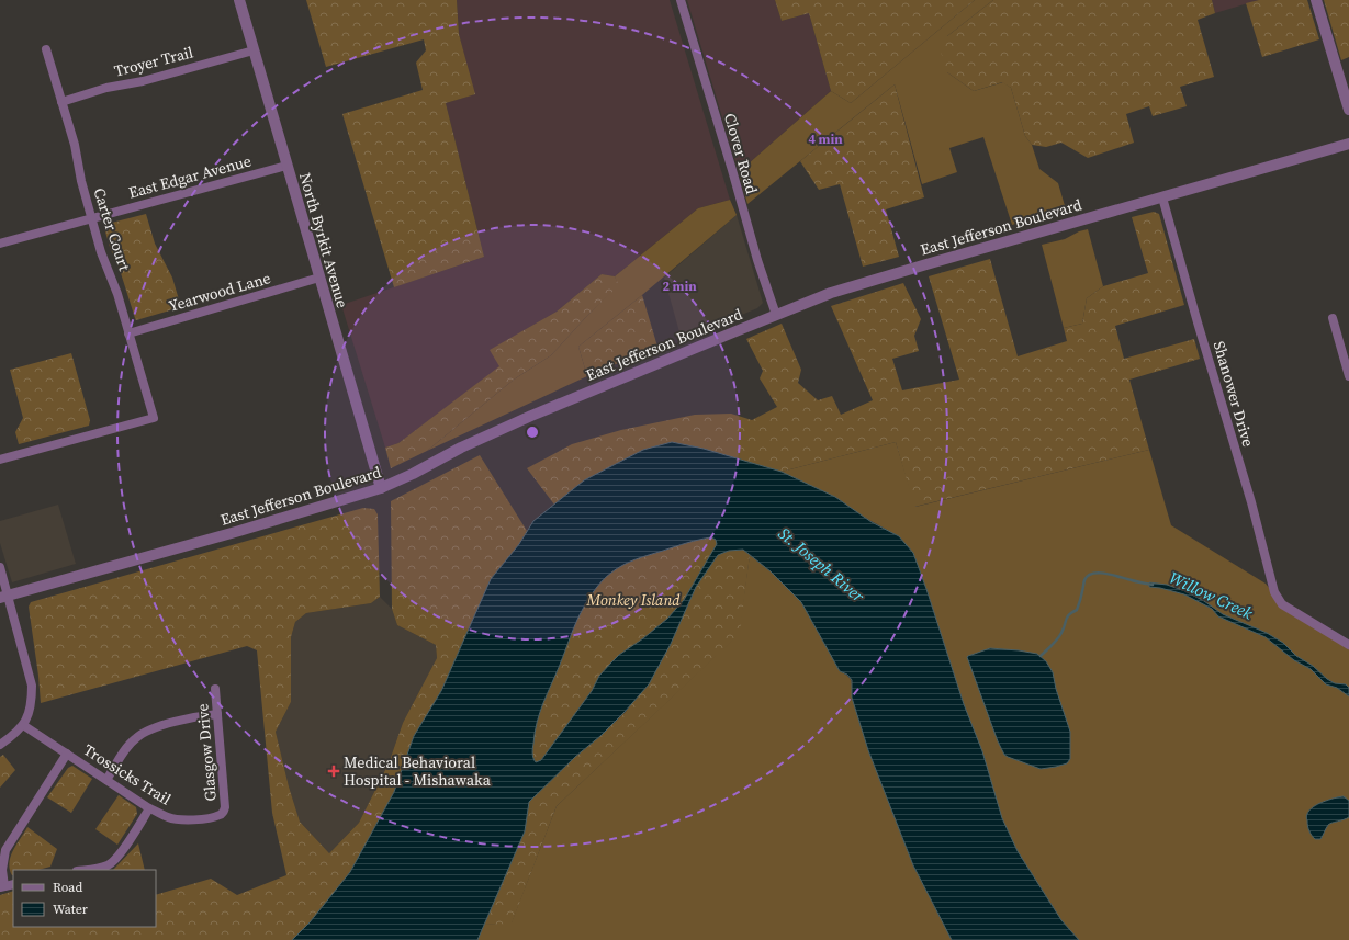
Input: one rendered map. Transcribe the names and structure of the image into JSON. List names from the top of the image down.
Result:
{
  "streets": {
    "street": [
      "Troyer Trail",
      "Clover Road",
      "East Edgar Avenue",
      "East Jefferson Boulevard",
      "Carter Court",
      "North Byrkit Avenue",
      "Yearwood Lane",
      "Shanower Drive",
      "Glasgow Drive",
      "Trossicks Trail"
    ]
  },
  "crossings": [
    ["Troyer Trail", "Carter Court"],
    ["Troyer Trail", "North Byrkit Avenue"],
    ["Clover Road", "East Jefferson Boulevard"],
    ["East Edgar Avenue", "Carter Court"],
    ["East Edgar Avenue", "North Byrkit Avenue"],
    ["East Jefferson Boulevard", "North Byrkit Avenue"],
    ["East Jefferson Boulevard", "Shanower Drive"],
    ["Carter Court", "Yearwood Lane"],
    ["North Byrkit Avenue", "Yearwood Lane"],
    ["Glasgow Drive", "Trossicks Trail"]
  ],
  "water": ["St. Joseph River", "Willow Creek"],
  "parks": ["Monkey Island"],
  "places": {
    "health": ["Medical Behavioral Hospital - Mishawaka"]
  },
  "legend": ["Road", "Water"],
  "rings": ["4 min", "2 min"]
}
